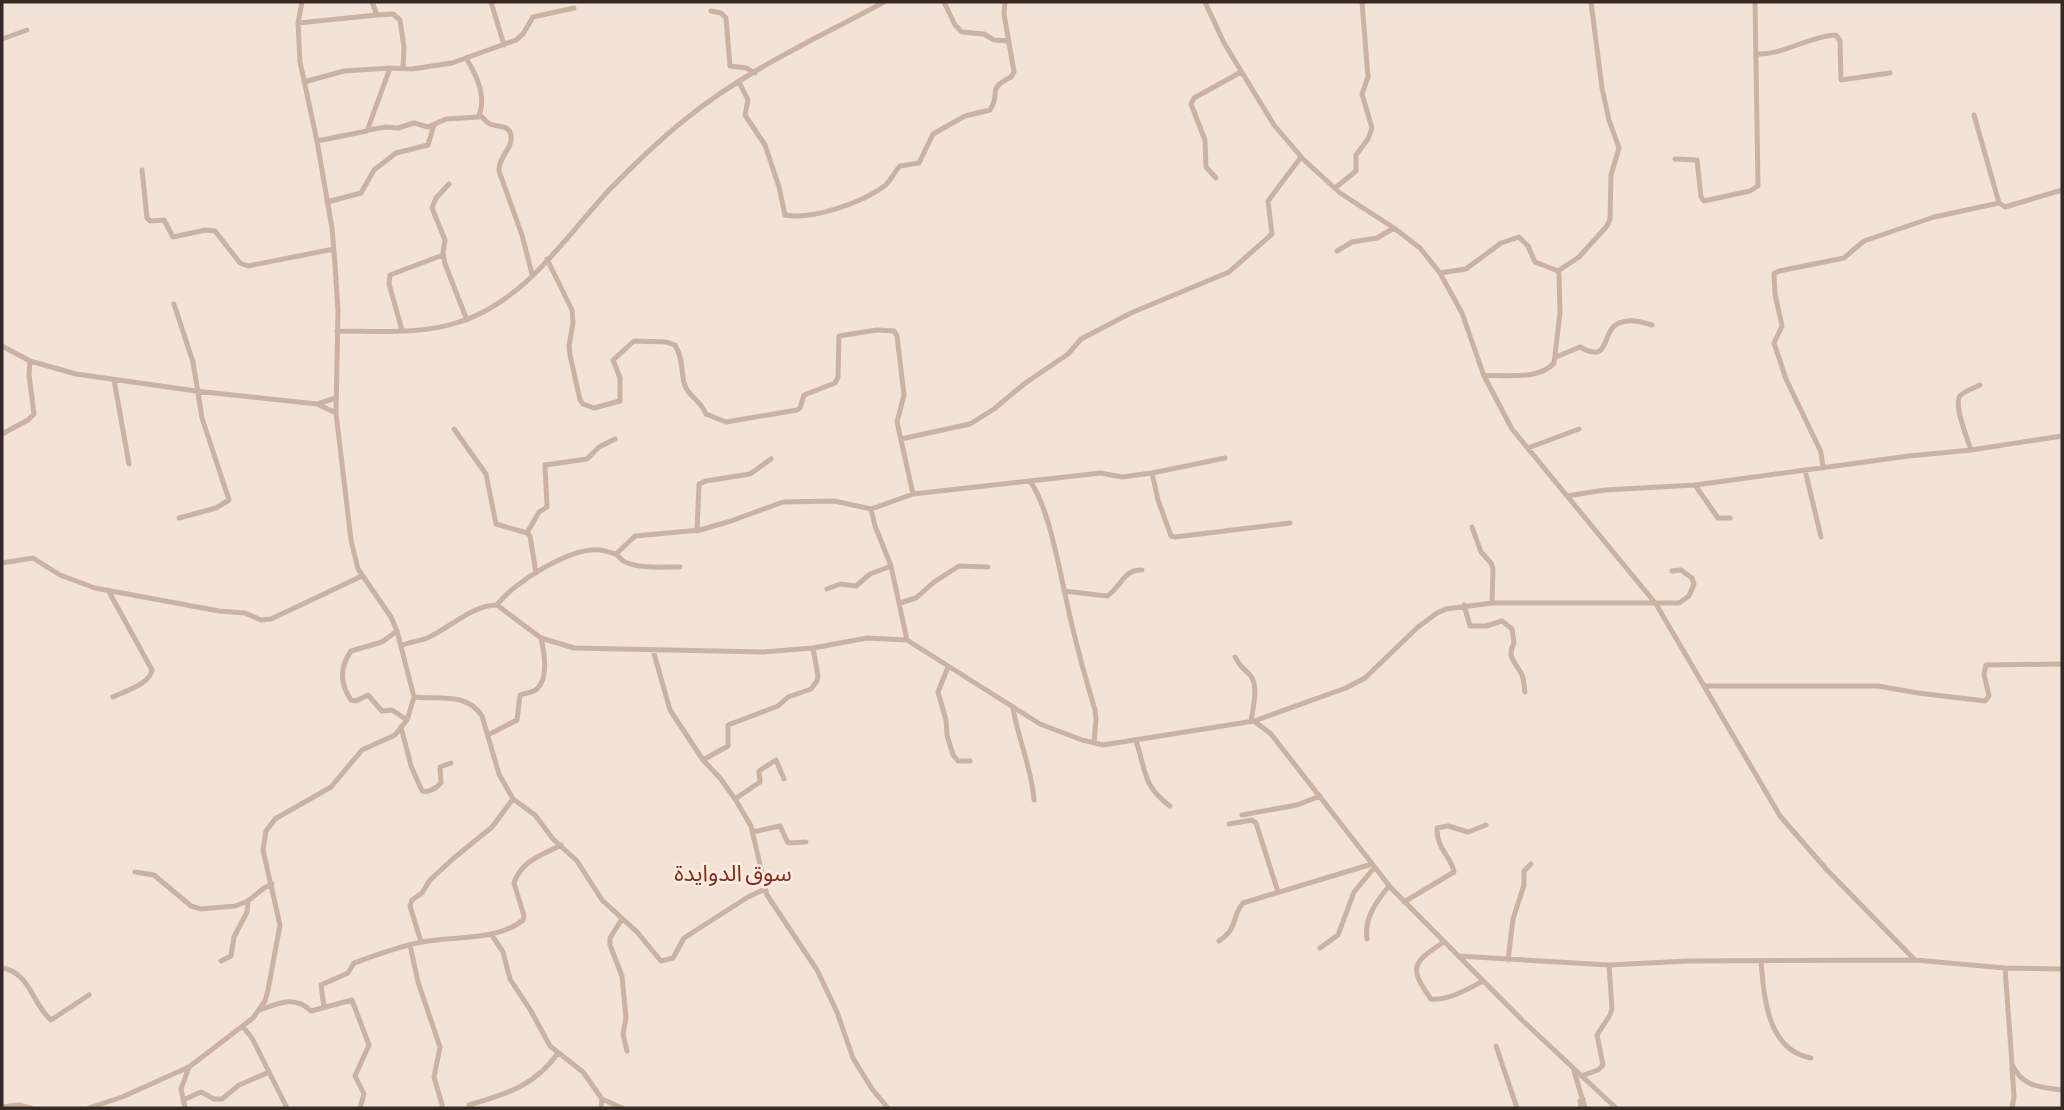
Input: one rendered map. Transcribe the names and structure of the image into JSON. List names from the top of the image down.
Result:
{
  "districts": ["سوق الدوايدة"]
}
